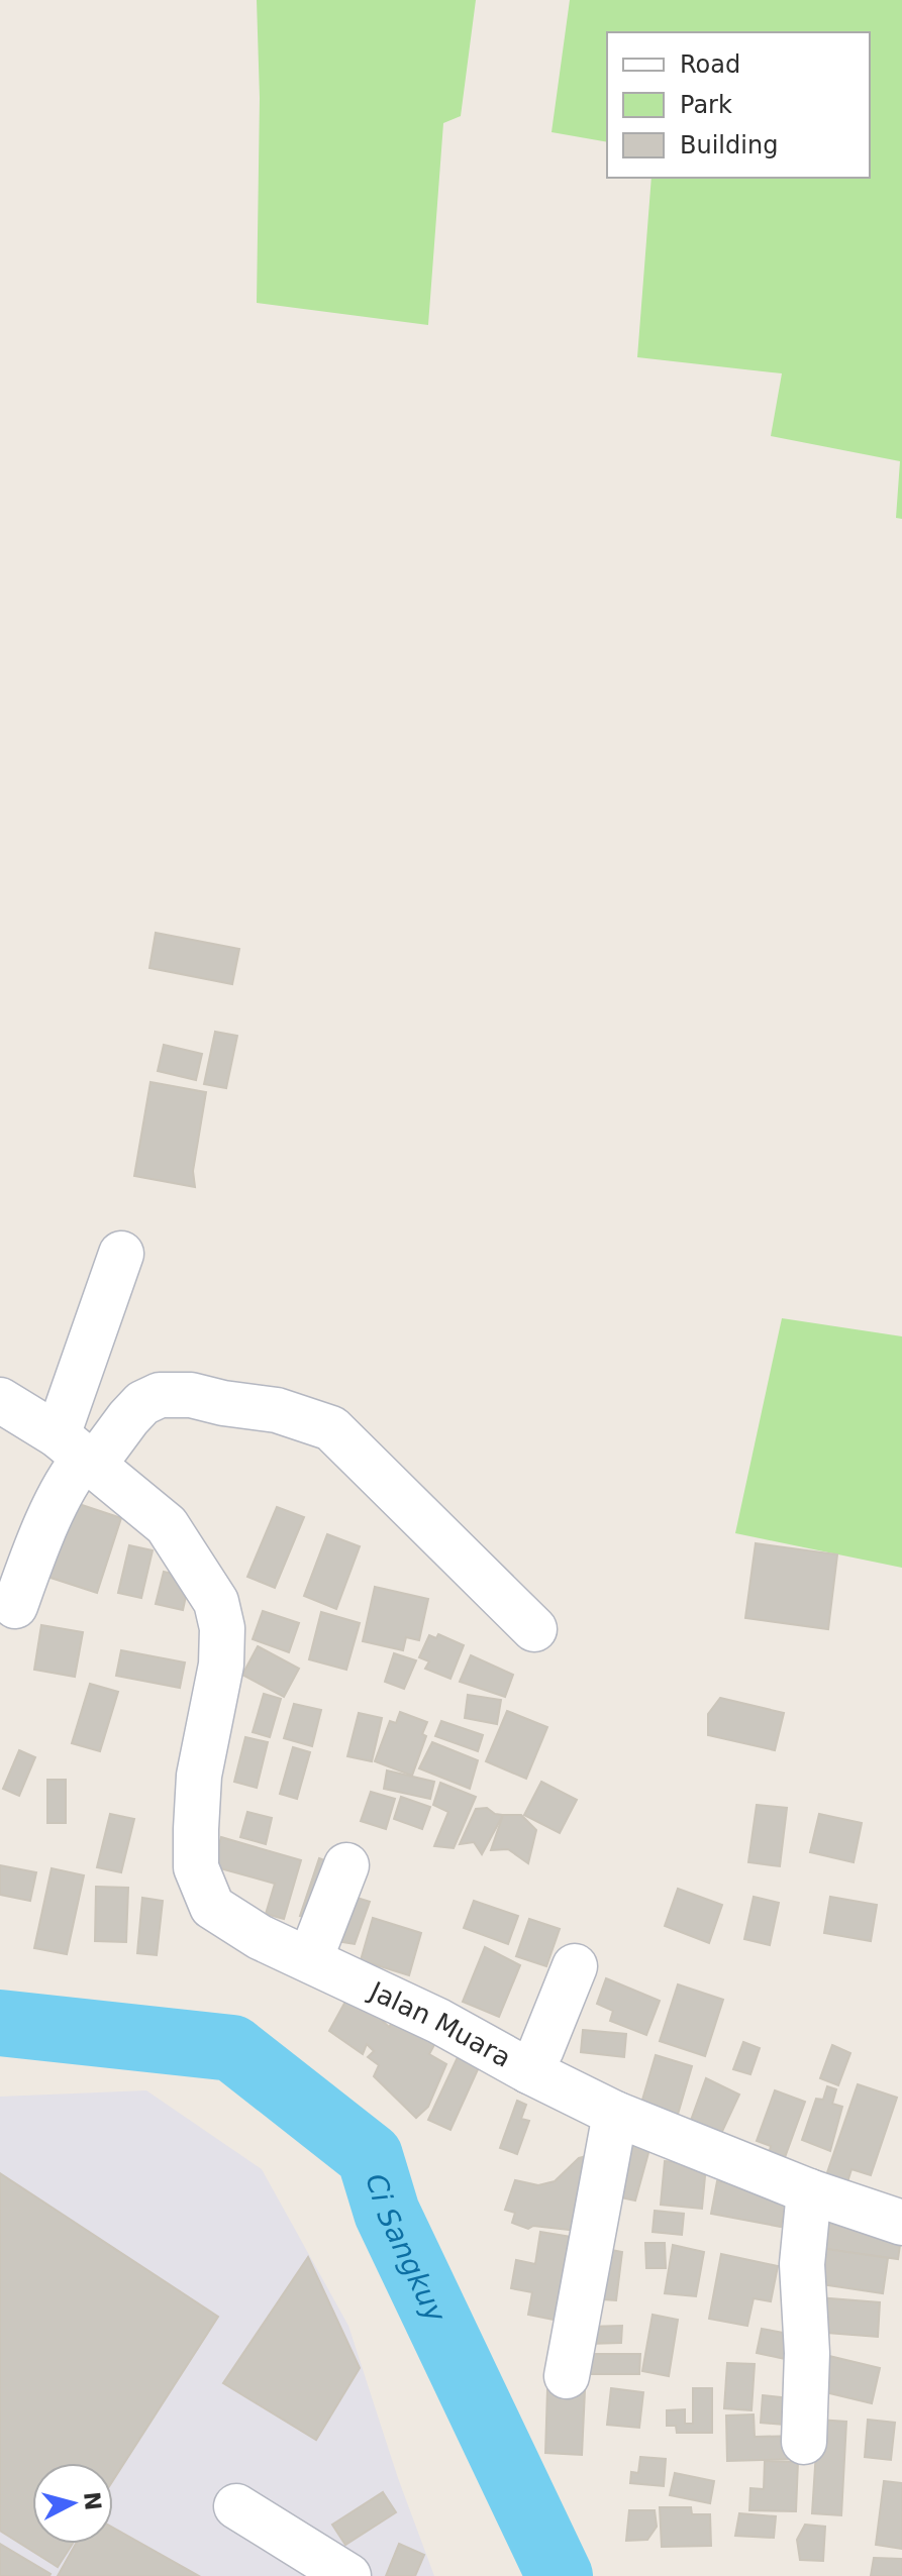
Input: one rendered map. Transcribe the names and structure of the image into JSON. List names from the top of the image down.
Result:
{
  "streets": {
    "street": ["Jalan Muara"]
  },
  "water": ["Ci Sangkuy"],
  "legend": ["Road", "Park", "Building"],
  "north": "right"
}
